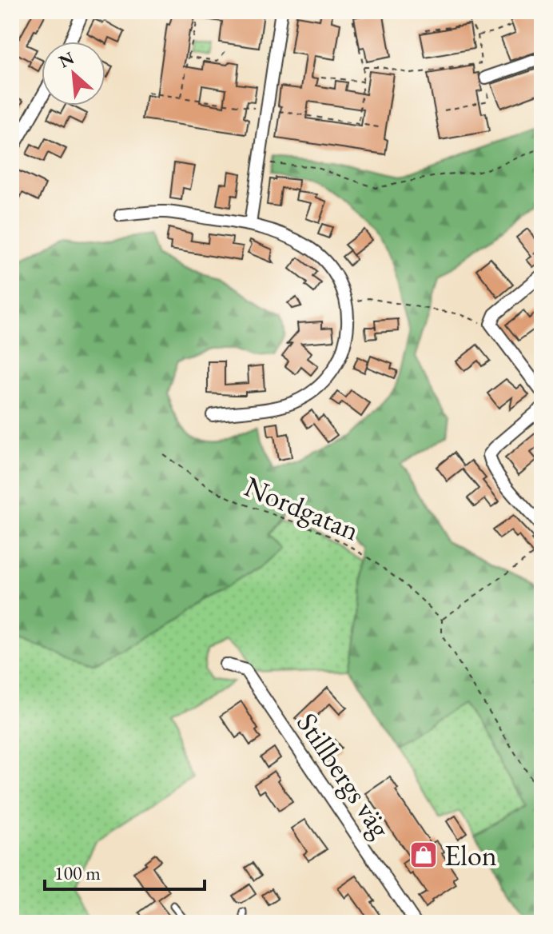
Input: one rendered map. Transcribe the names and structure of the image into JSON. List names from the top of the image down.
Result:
{
  "streets": {
    "street": ["Stillbergs väg"],
    "path": ["Nordgatan"]
  },
  "places": {
    "shop": ["Elon"]
  },
  "scale_bar": "100 m",
  "north": "top left"
}
